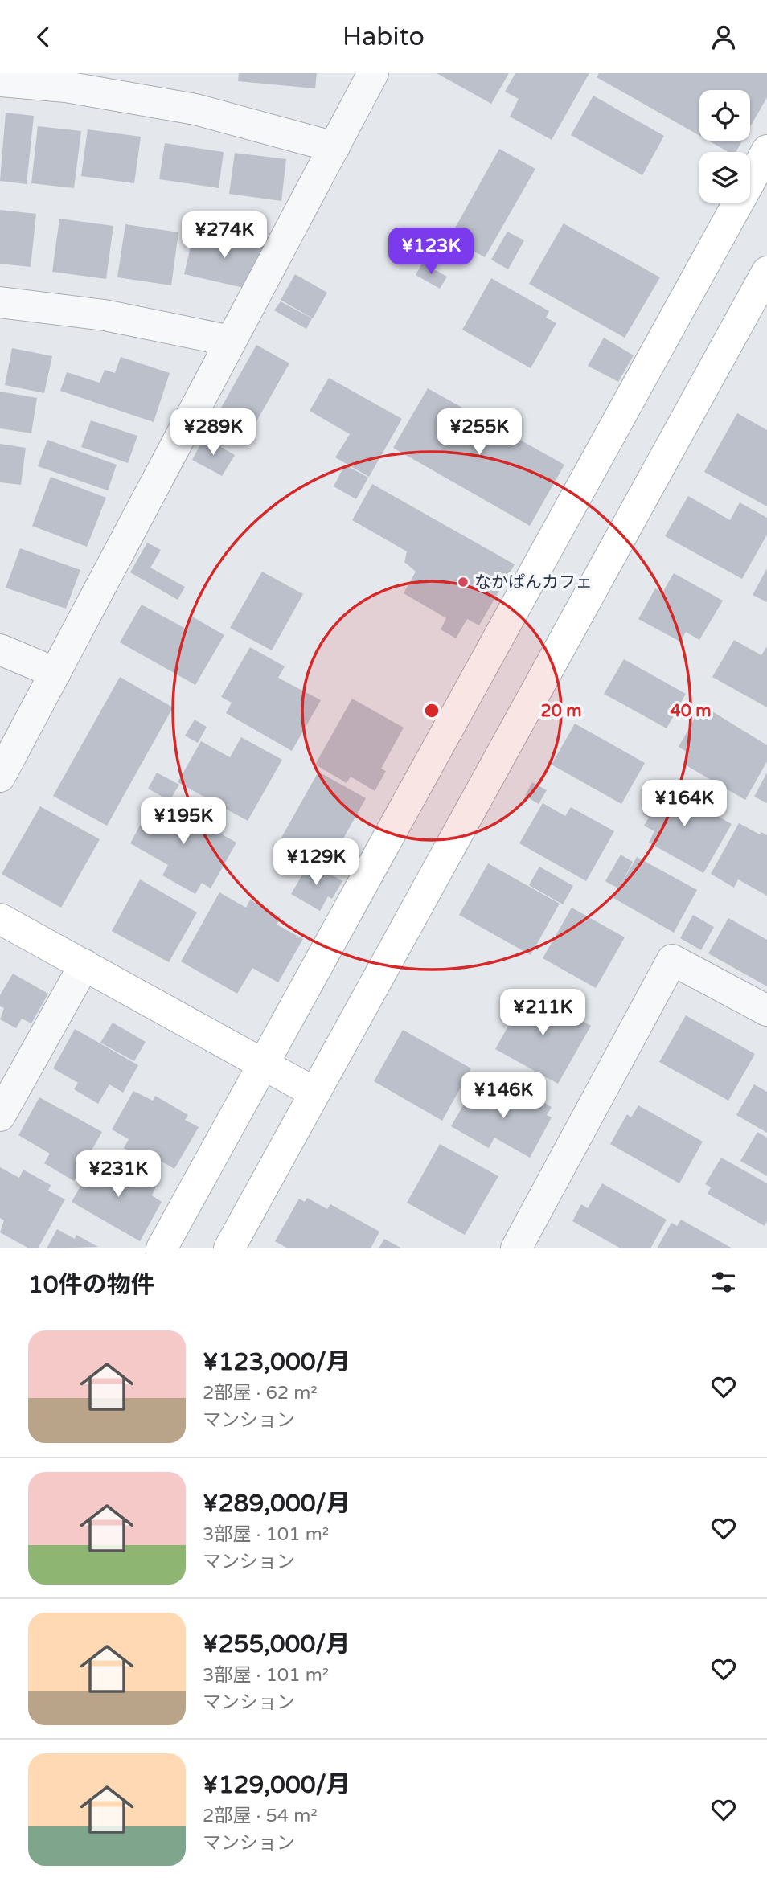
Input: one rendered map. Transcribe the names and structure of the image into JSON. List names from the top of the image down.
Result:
{
  "places": ["なかぱんカフェ"],
  "page": {
    "header": "Habito",
    "price": [
      "¥274K",
      "¥123K",
      "¥289K",
      "¥255K",
      "¥164K",
      "¥195K",
      "¥129K",
      "¥211K",
      "¥146K",
      "¥231K"
    ],
    "heading": "10件の物件",
    "list": [
      {
        "name": "¥123,000/月",
        "note": "2部屋 · 62 m² · マンション"
      },
      {
        "name": "¥289,000/月",
        "note": "3部屋 · 101 m² · マンション"
      },
      {
        "name": "¥255,000/月",
        "note": "3部屋 · 101 m² · マンション"
      },
      {
        "name": "¥129,000/月",
        "note": "2部屋 · 54 m² · マンション"
      }
    ]
  },
  "rings": ["20 m", "40 m"]
}
